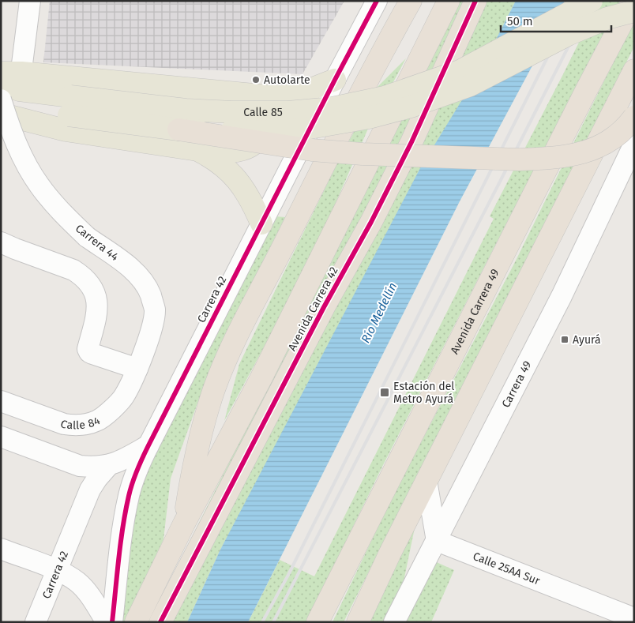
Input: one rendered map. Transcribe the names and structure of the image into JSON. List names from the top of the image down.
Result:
{
  "streets": {
    "highway": ["Avenida Carrera 42", "Avenida Carrera 49"],
    "main road": ["Calle 85"],
    "street": [
      "Carrera 44",
      "Carrera 42",
      "Carrera 49",
      "Calle 84",
      "Calle 25AA Sur"
    ]
  },
  "crossings": [
    ["Calle 85", "Carrera 44"],
    ["Carrera 44", "Calle 84"],
    ["Carrera 49", "Calle 25AA Sur"]
  ],
  "water": ["Río Medellín"],
  "places": {
    "other": ["Autolarte"],
    "transit": ["Ayurá", "Estación del Metro Ayurá"]
  },
  "scale_bar": "50 m"
}
